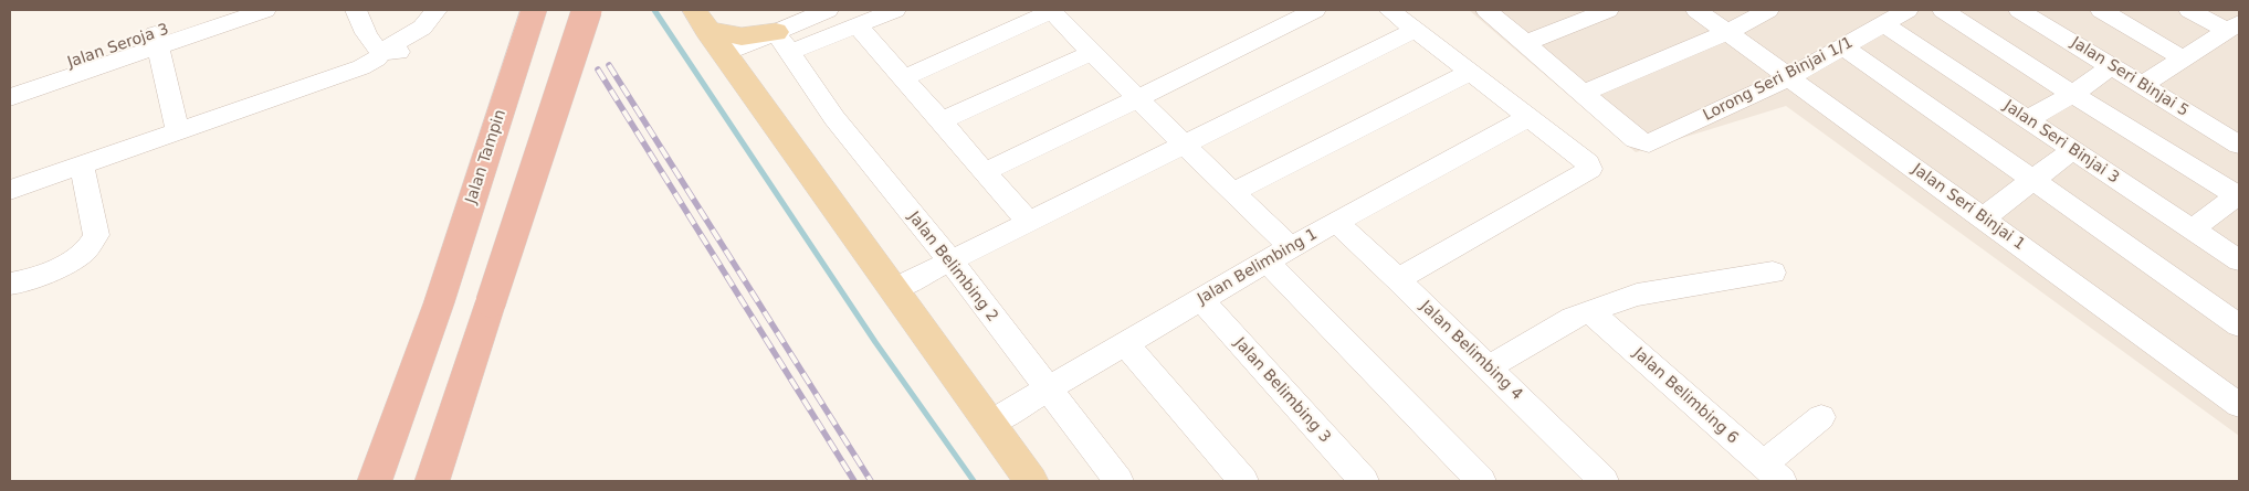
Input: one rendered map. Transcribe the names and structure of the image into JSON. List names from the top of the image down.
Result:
{
  "streets": {
    "highway": ["Jalan Tampin"],
    "street": [
      "Jalan Seroja 3",
      "Jalan Seri Binjai 5",
      "Lorong Seri Binjai 1/1",
      "Jalan Seri Binjai 3",
      "Jalan Seri Binjai 1",
      "Jalan Belimbing 2",
      "Jalan Belimbing 1",
      "Jalan Belimbing 4",
      "Jalan Belimbing 3",
      "Jalan Belimbing 6"
    ]
  },
  "crossings": [
    ["Lorong Seri Binjai 1/1", "Jalan Seri Binjai 3"],
    ["Lorong Seri Binjai 1/1", "Jalan Seri Binjai 1"],
    ["Jalan Belimbing 2", "Jalan Belimbing 1"],
    ["Jalan Belimbing 1", "Jalan Belimbing 4"],
    ["Jalan Belimbing 1", "Jalan Belimbing 3"]
  ]
}
